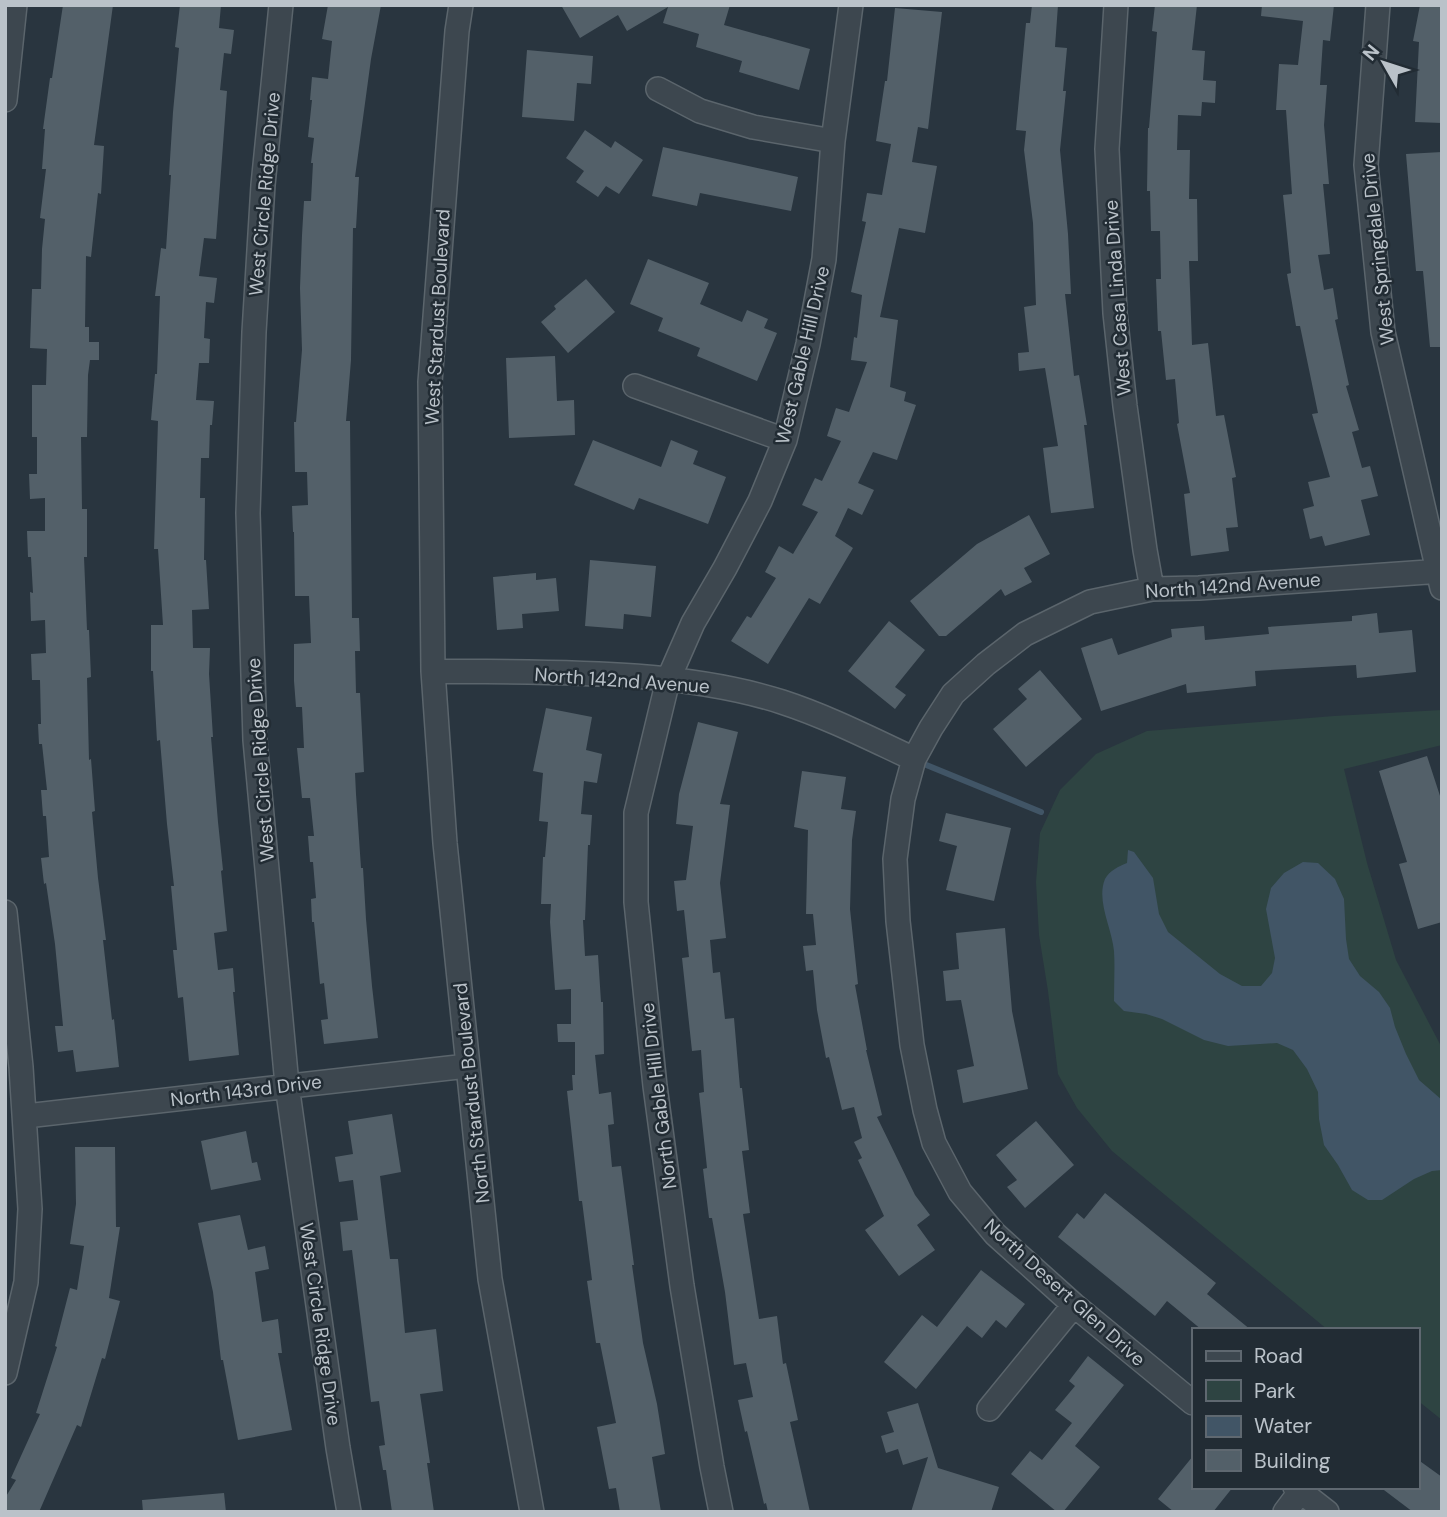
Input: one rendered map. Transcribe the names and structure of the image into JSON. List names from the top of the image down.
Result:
{
  "streets": {
    "street": [
      "West Circle Ridge Drive",
      "West Springdale Drive",
      "West Casa Linda Drive",
      "West Stardust Boulevard",
      "West Gable Hill Drive",
      "North 142nd Avenue",
      "North 143rd Drive",
      "North Stardust Boulevard",
      "North Gable Hill Drive",
      "North Desert Glen Drive"
    ]
  },
  "crossings": [
    ["West Circle Ridge Drive", "North 143rd Drive"],
    ["West Springdale Drive", "North 142nd Avenue"],
    ["West Casa Linda Drive", "North 142nd Avenue"],
    ["West Stardust Boulevard", "North 142nd Avenue"],
    ["West Stardust Boulevard", "North Stardust Boulevard"],
    ["West Gable Hill Drive", "North 142nd Avenue"],
    ["West Gable Hill Drive", "North Gable Hill Drive"],
    ["North 142nd Avenue", "North Stardust Boulevard"],
    ["North 142nd Avenue", "North Gable Hill Drive"],
    ["North 142nd Avenue", "North Desert Glen Drive"],
    ["North 143rd Drive", "North Stardust Boulevard"]
  ],
  "legend": [
    "Road",
    "Park",
    "Water",
    "Building"
  ],
  "north": "top left"
}
